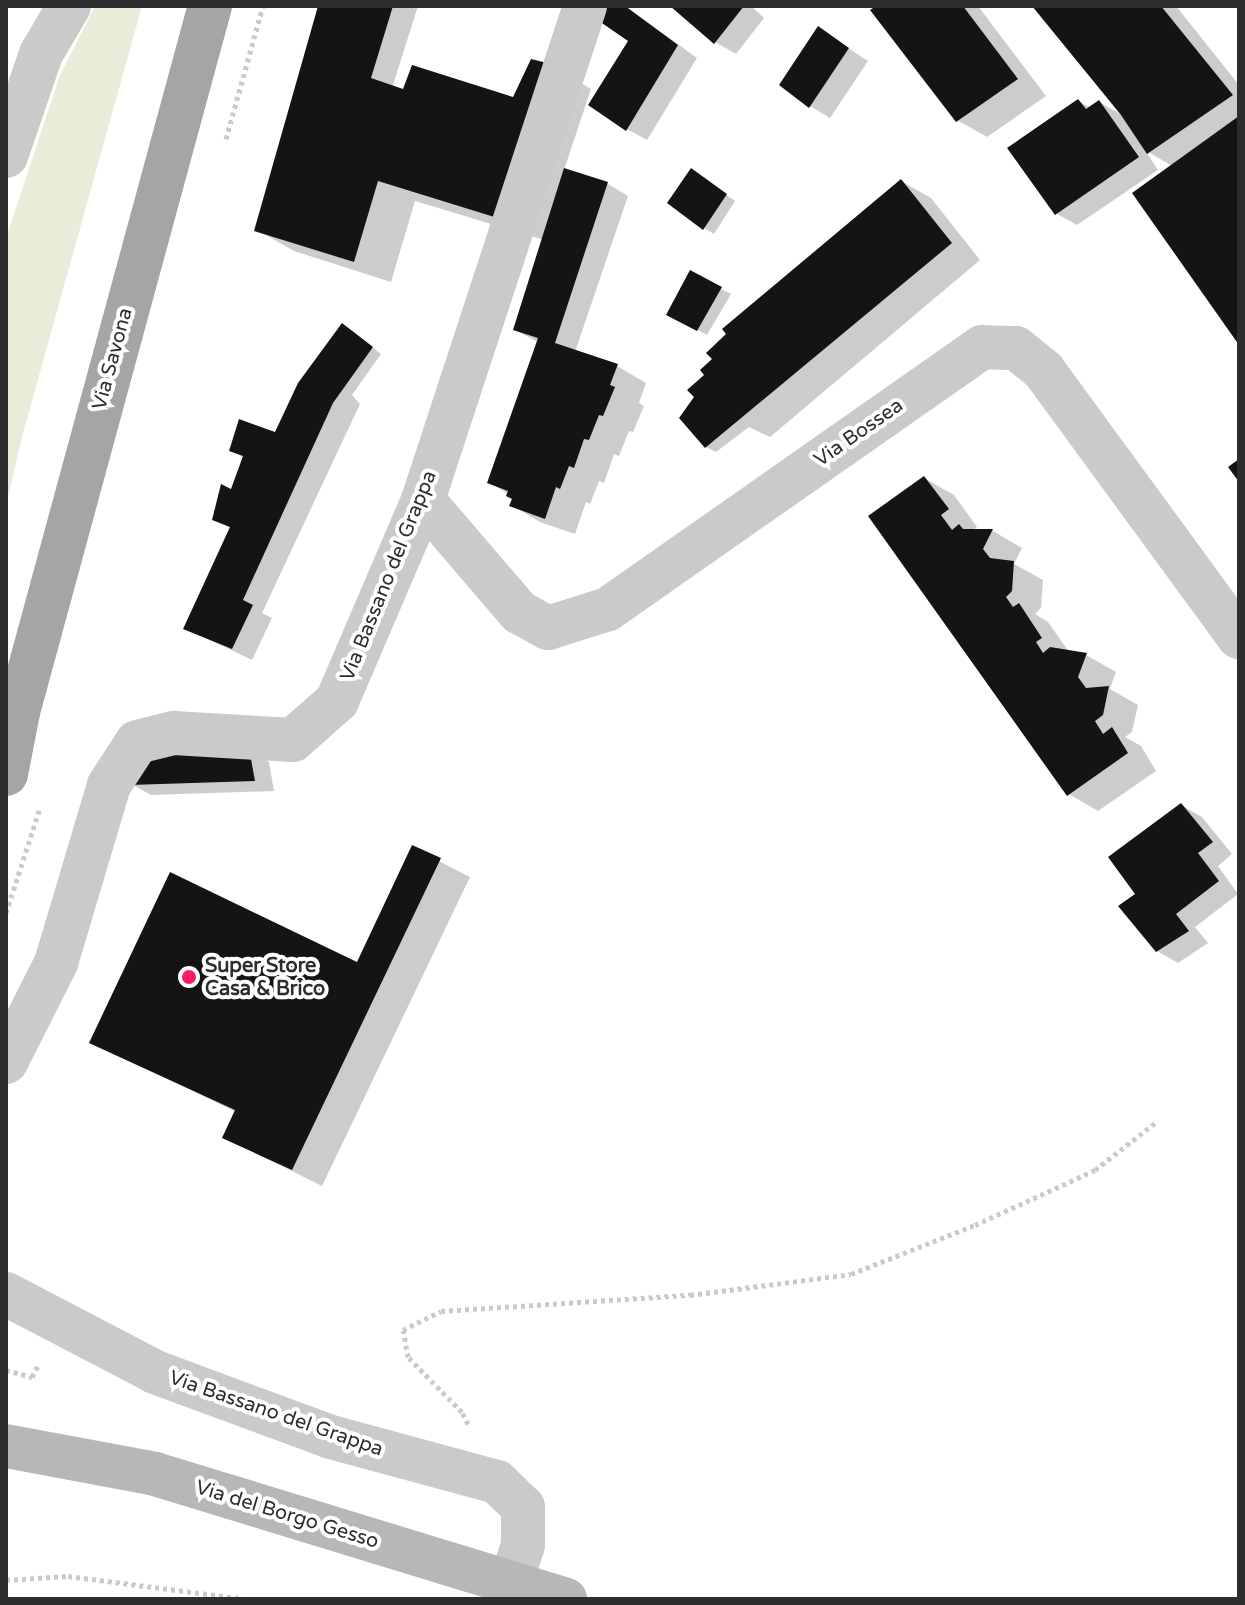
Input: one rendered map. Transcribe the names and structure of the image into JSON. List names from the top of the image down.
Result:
{
  "streets": {
    "main road": ["Via Savona", "Via del Borgo Gesso"],
    "street": ["Via Bossea", "Via Bassano del Grappa"]
  },
  "crossings": [
    ["Via Bossea", "Via Bassano del Grappa"]
  ],
  "places": ["Super Store Casa & Brico"]
}
